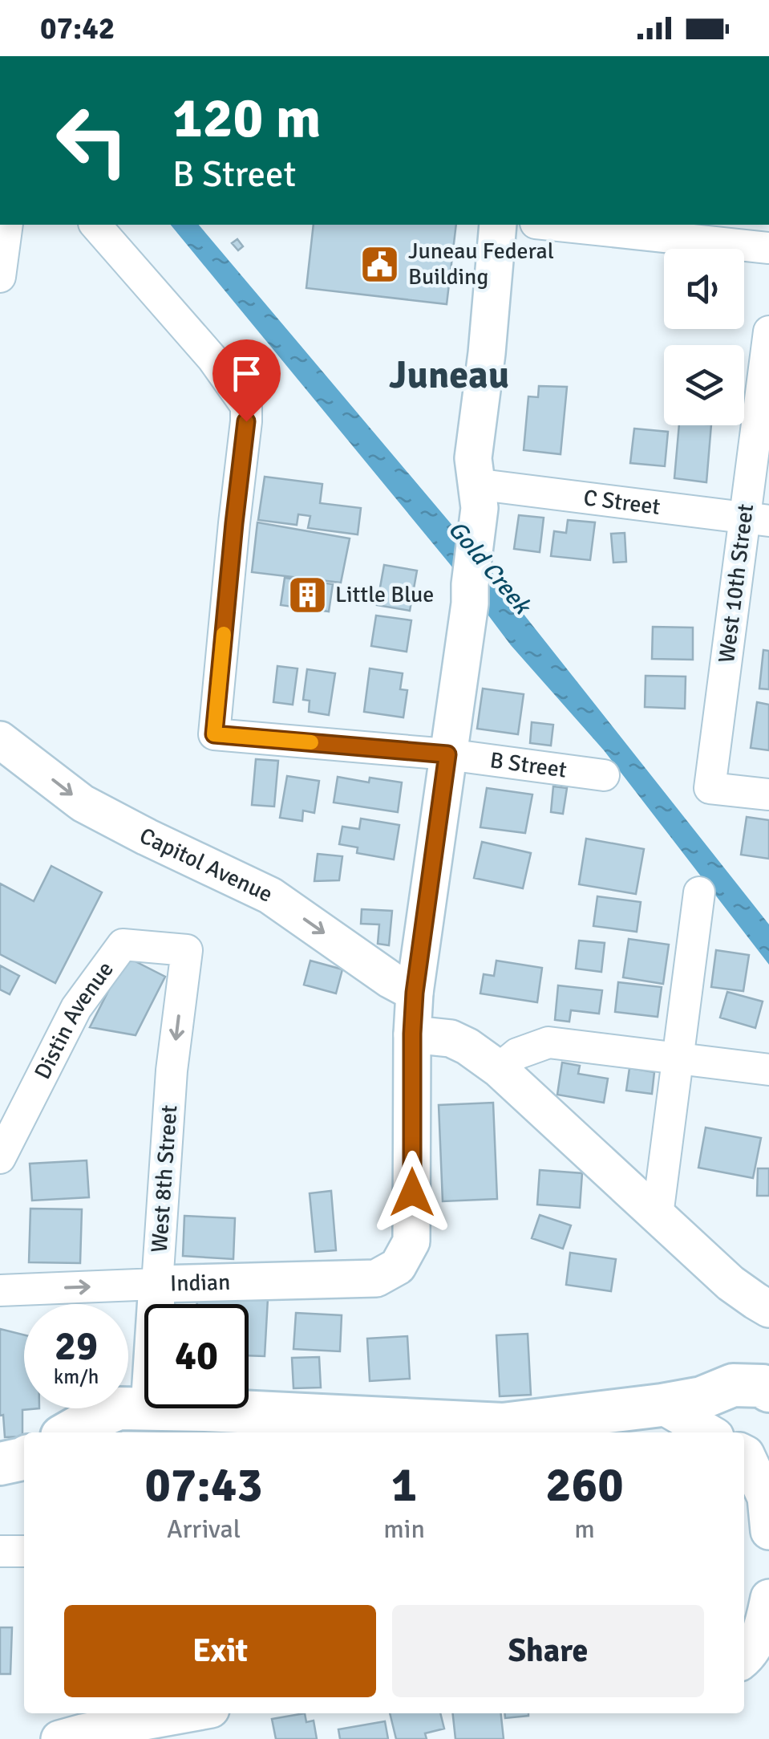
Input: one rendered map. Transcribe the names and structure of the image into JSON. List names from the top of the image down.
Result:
{
  "streets": {
    "street": [
      "C Street",
      "West 10th Street",
      "B Street",
      "Capitol Avenue",
      "Distin Avenue",
      "West 8th Street",
      "Indian"
    ]
  },
  "crossings": [
    ["C Street", "West 10th Street"],
    ["Distin Avenue", "West 8th Street"],
    ["West 8th Street", "Indian"]
  ],
  "one_way": ["Capitol Avenue", "West 8th Street"],
  "districts": ["Juneau"],
  "water": ["Gold Creek"],
  "places": {
    "public building": ["Juneau Federal Building"],
    "building": ["Little Blue"]
  },
  "page": {
    "status": "07:42",
    "turn": ["120 m", "B Street"],
    "speed": "29 km/h",
    "limit": "40",
    "eta": [
      "07:43",
      "Arrival",
      "1",
      "min",
      "260",
      "m"
    ],
    "buttons": ["Exit", "Share"]
  }
}
